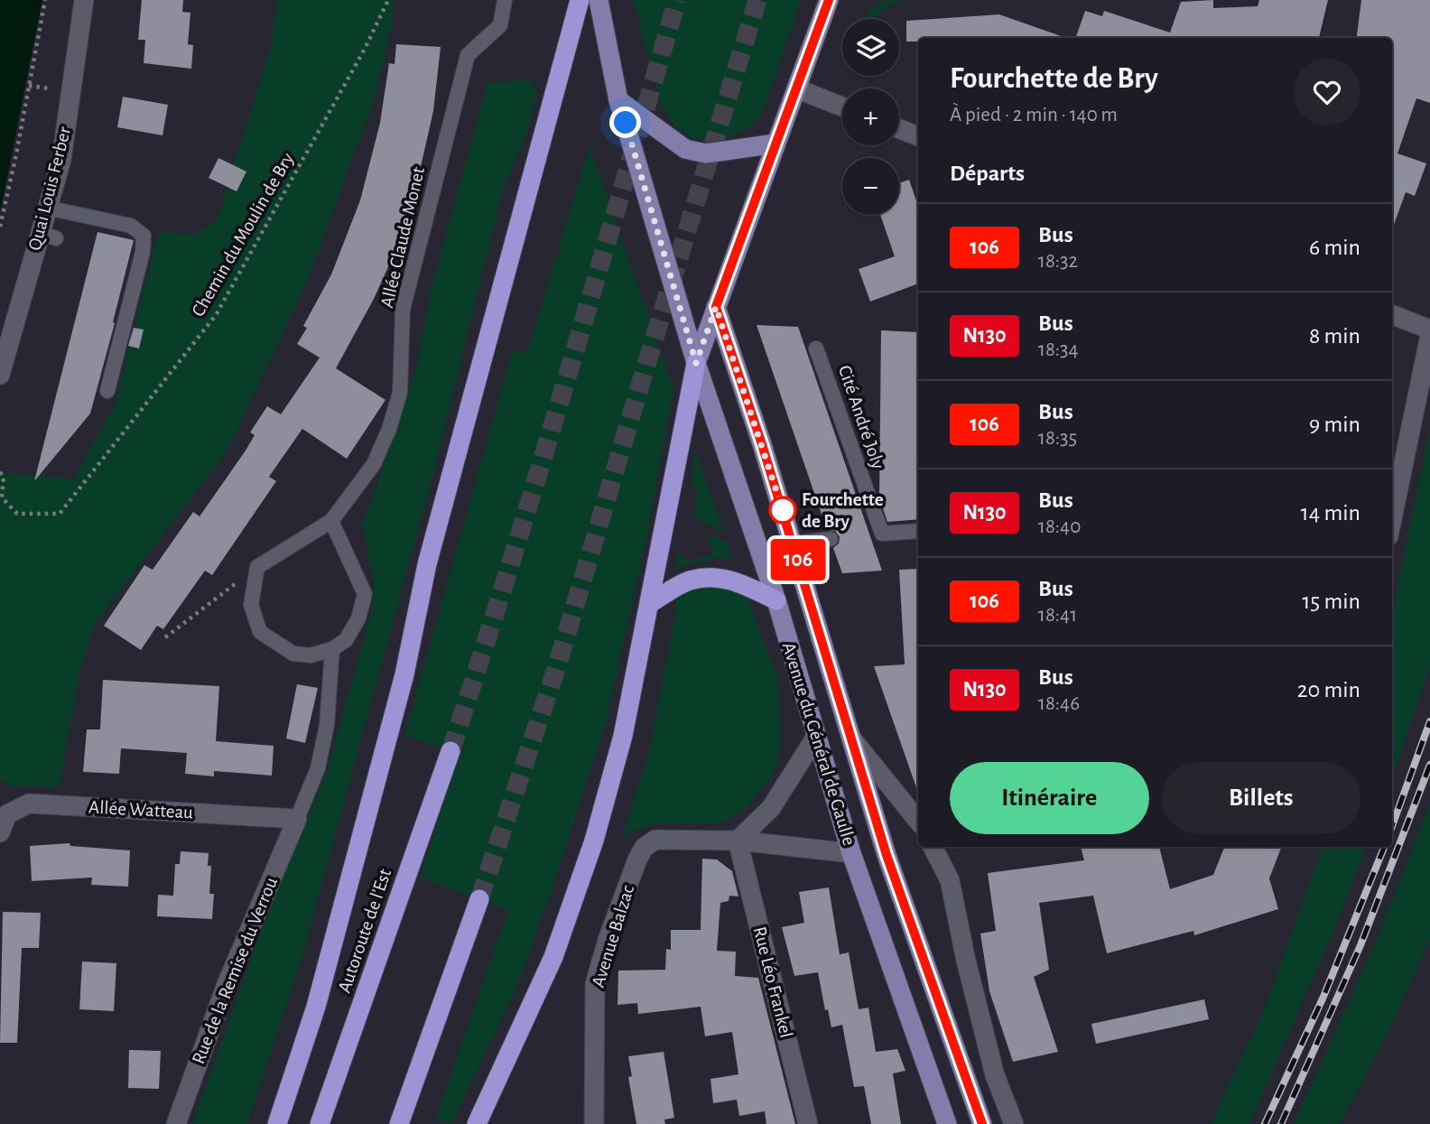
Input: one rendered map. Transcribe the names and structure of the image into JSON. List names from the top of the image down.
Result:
{
  "streets": {
    "highway": ["Autoroute de l’Est"],
    "main road": ["Avenue du Général de Gaulle"],
    "street": [
      "Quai Louis Ferber",
      "Allée Watteau",
      "Avenue Balzac",
      "Rue de la Remise du Verrou",
      "Rue Léo Frankel"
    ],
    "lane": ["Allée Claude Monet", "Cité André Joly"],
    "path": ["Chemin du Moulin de Bry"]
  },
  "crossings": [
    ["Avenue du Général de Gaulle", "Avenue Balzac"],
    ["Allée Watteau", "Rue de la Remise du Verrou"],
    ["Avenue Balzac", "Rue Léo Frankel"]
  ],
  "places": ["Fourchette de Bry"],
  "lines": ["bus line 106"],
  "page": {
    "on_map": "106",
    "map_buttons": ["+", "−"],
    "heading": [
      ["Fourchette de Bry", "À pied · 2 min · 140 m"],
      "Départs"
    ],
    "list": [
      {
        "mark": "106",
        "name": "Bus",
        "note": "18:32",
        "value": "6 min"
      },
      {
        "mark": "N130",
        "name": "Bus",
        "note": "18:34",
        "value": "8 min"
      },
      {
        "mark": "106",
        "name": "Bus",
        "note": "18:35",
        "value": "9 min"
      },
      {
        "mark": "N130",
        "name": "Bus",
        "note": "18:40",
        "value": "14 min"
      },
      {
        "mark": "106",
        "name": "Bus",
        "note": "18:41",
        "value": "15 min"
      },
      {
        "mark": "N130",
        "name": "Bus",
        "note": "18:46",
        "value": "20 min"
      }
    ],
    "buttons": ["Itinéraire", "Billets"]
  }
}
